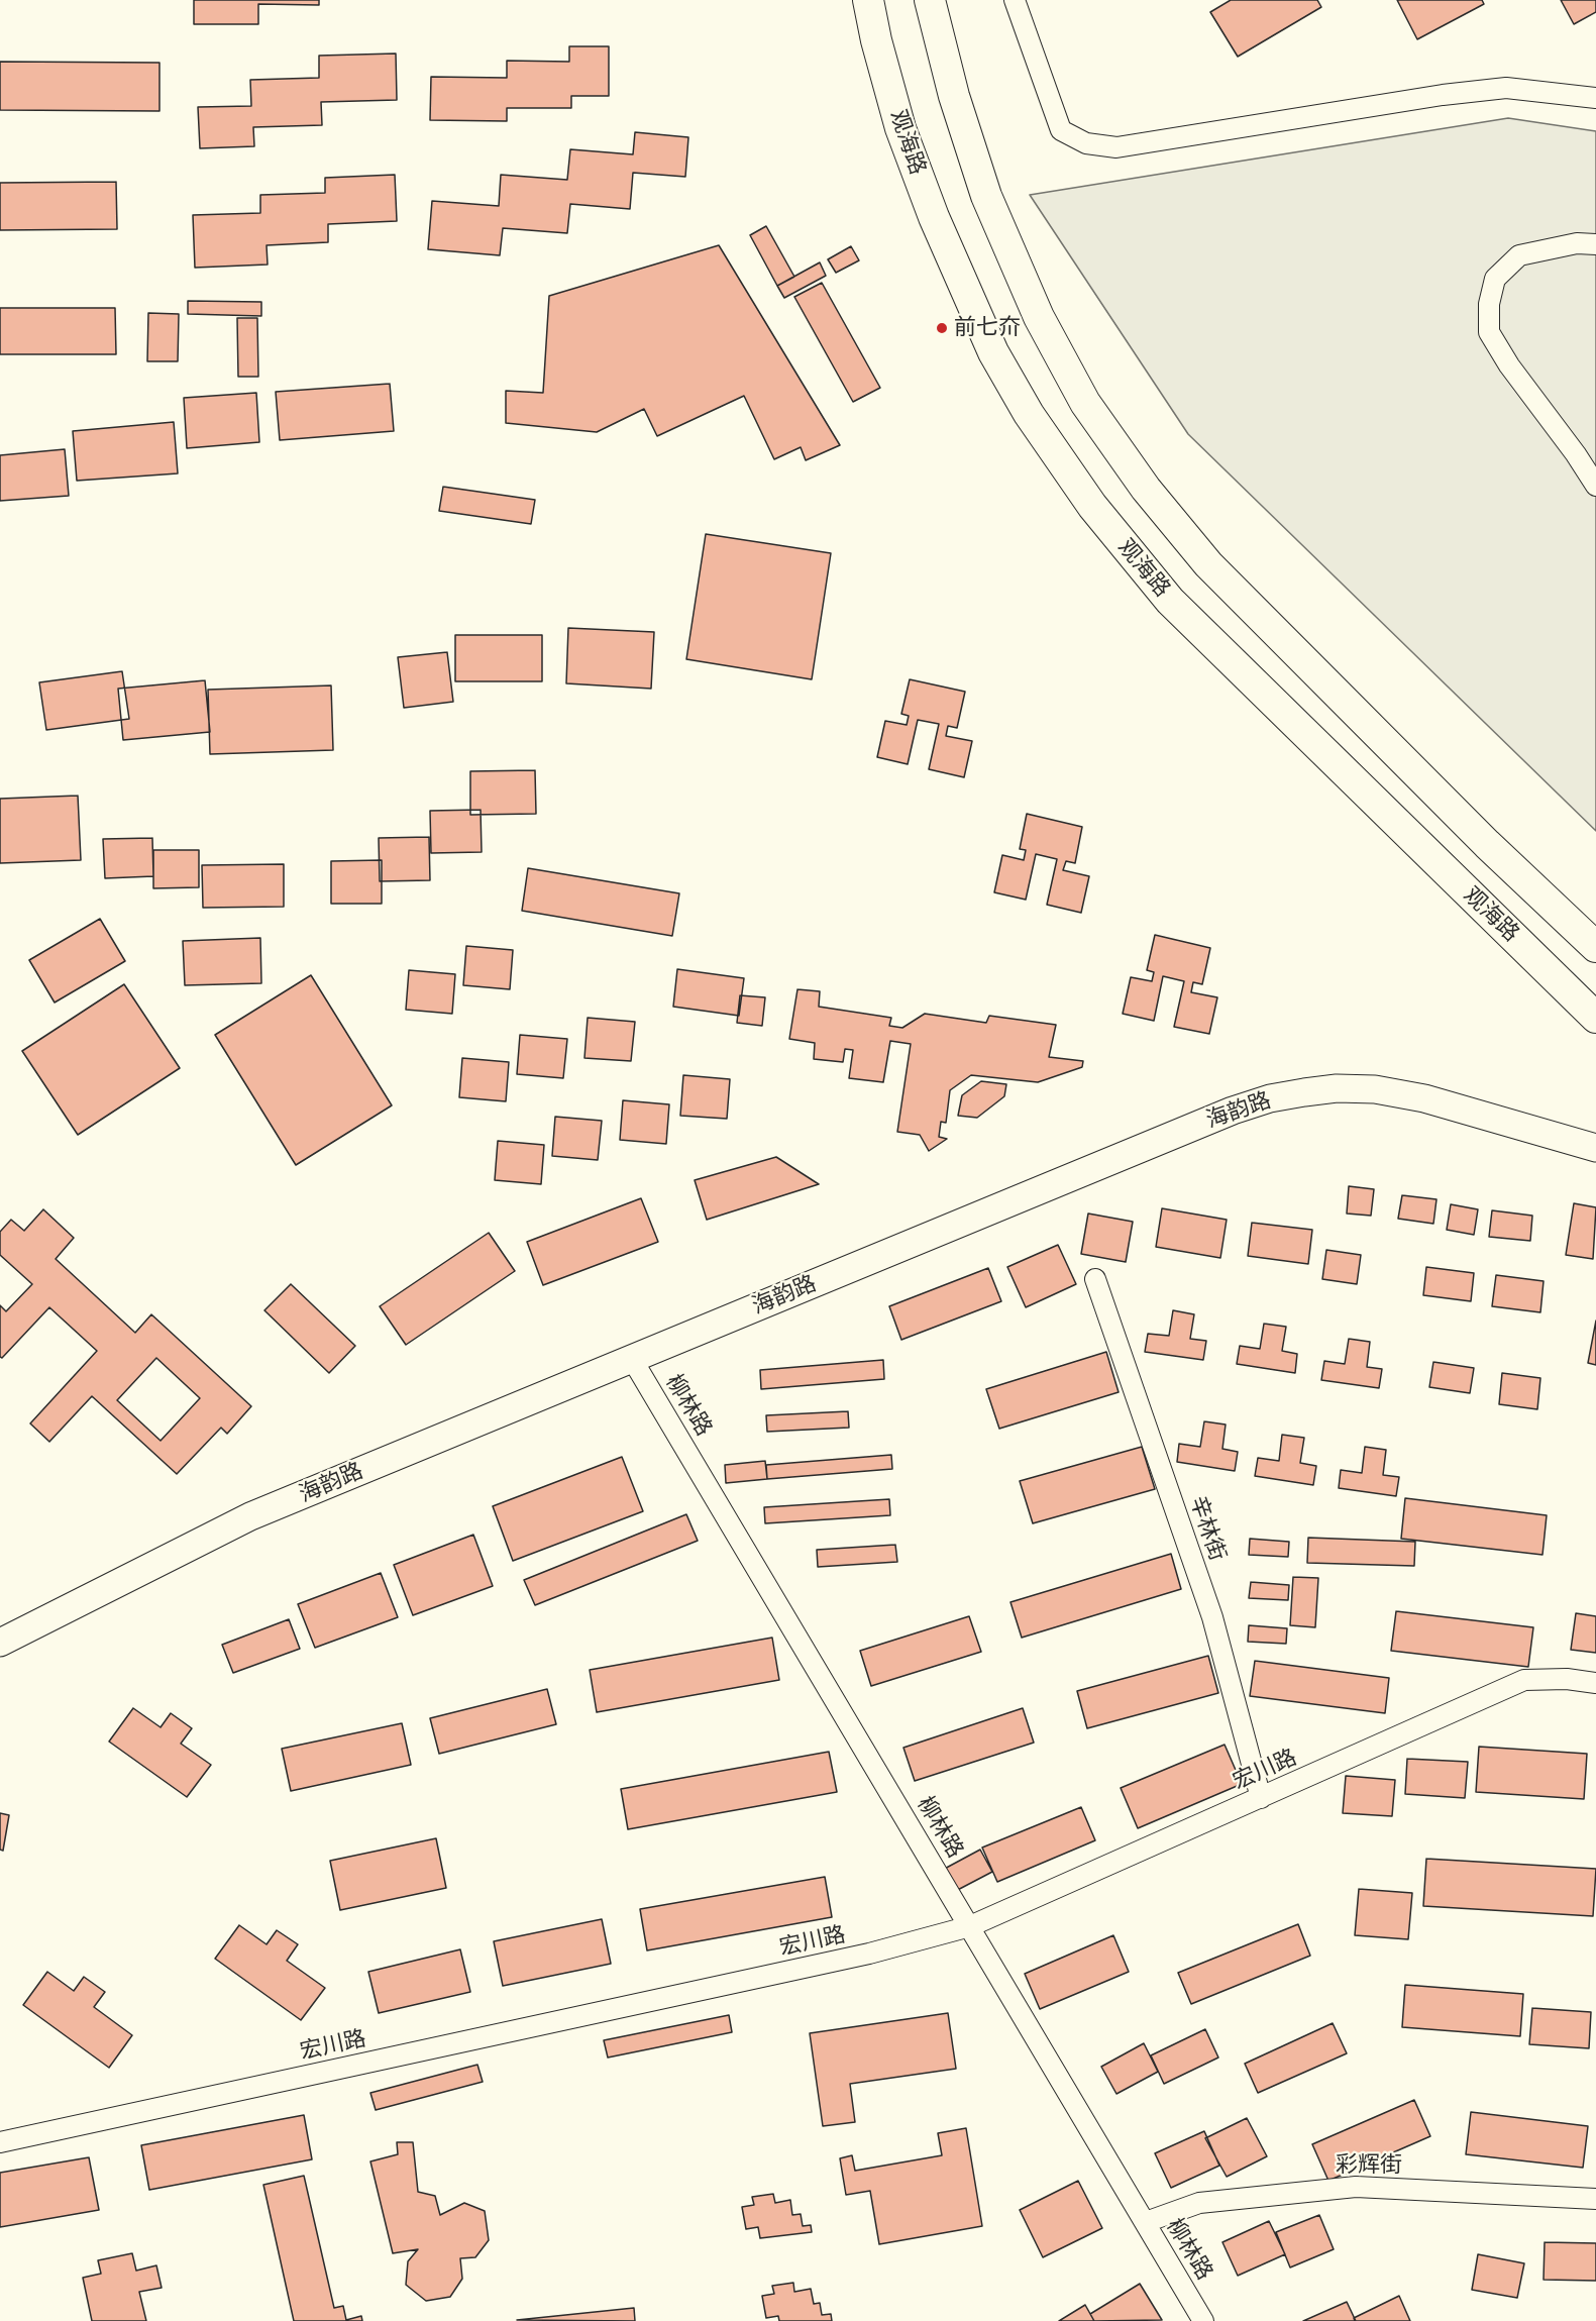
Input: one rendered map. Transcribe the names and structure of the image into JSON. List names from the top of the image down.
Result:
{
  "streets": {
    "main road": ["观海路"],
    "street": [
      "海韵路",
      "柳林路",
      "辛林街",
      "宏川路",
      "彩辉街"
    ]
  },
  "crossings": [
    ["海韵路", "柳林路"],
    ["柳林路", "宏川路"],
    ["柳林路", "彩辉街"],
    ["辛林街", "宏川路"]
  ],
  "places": ["前七夼"]
}
